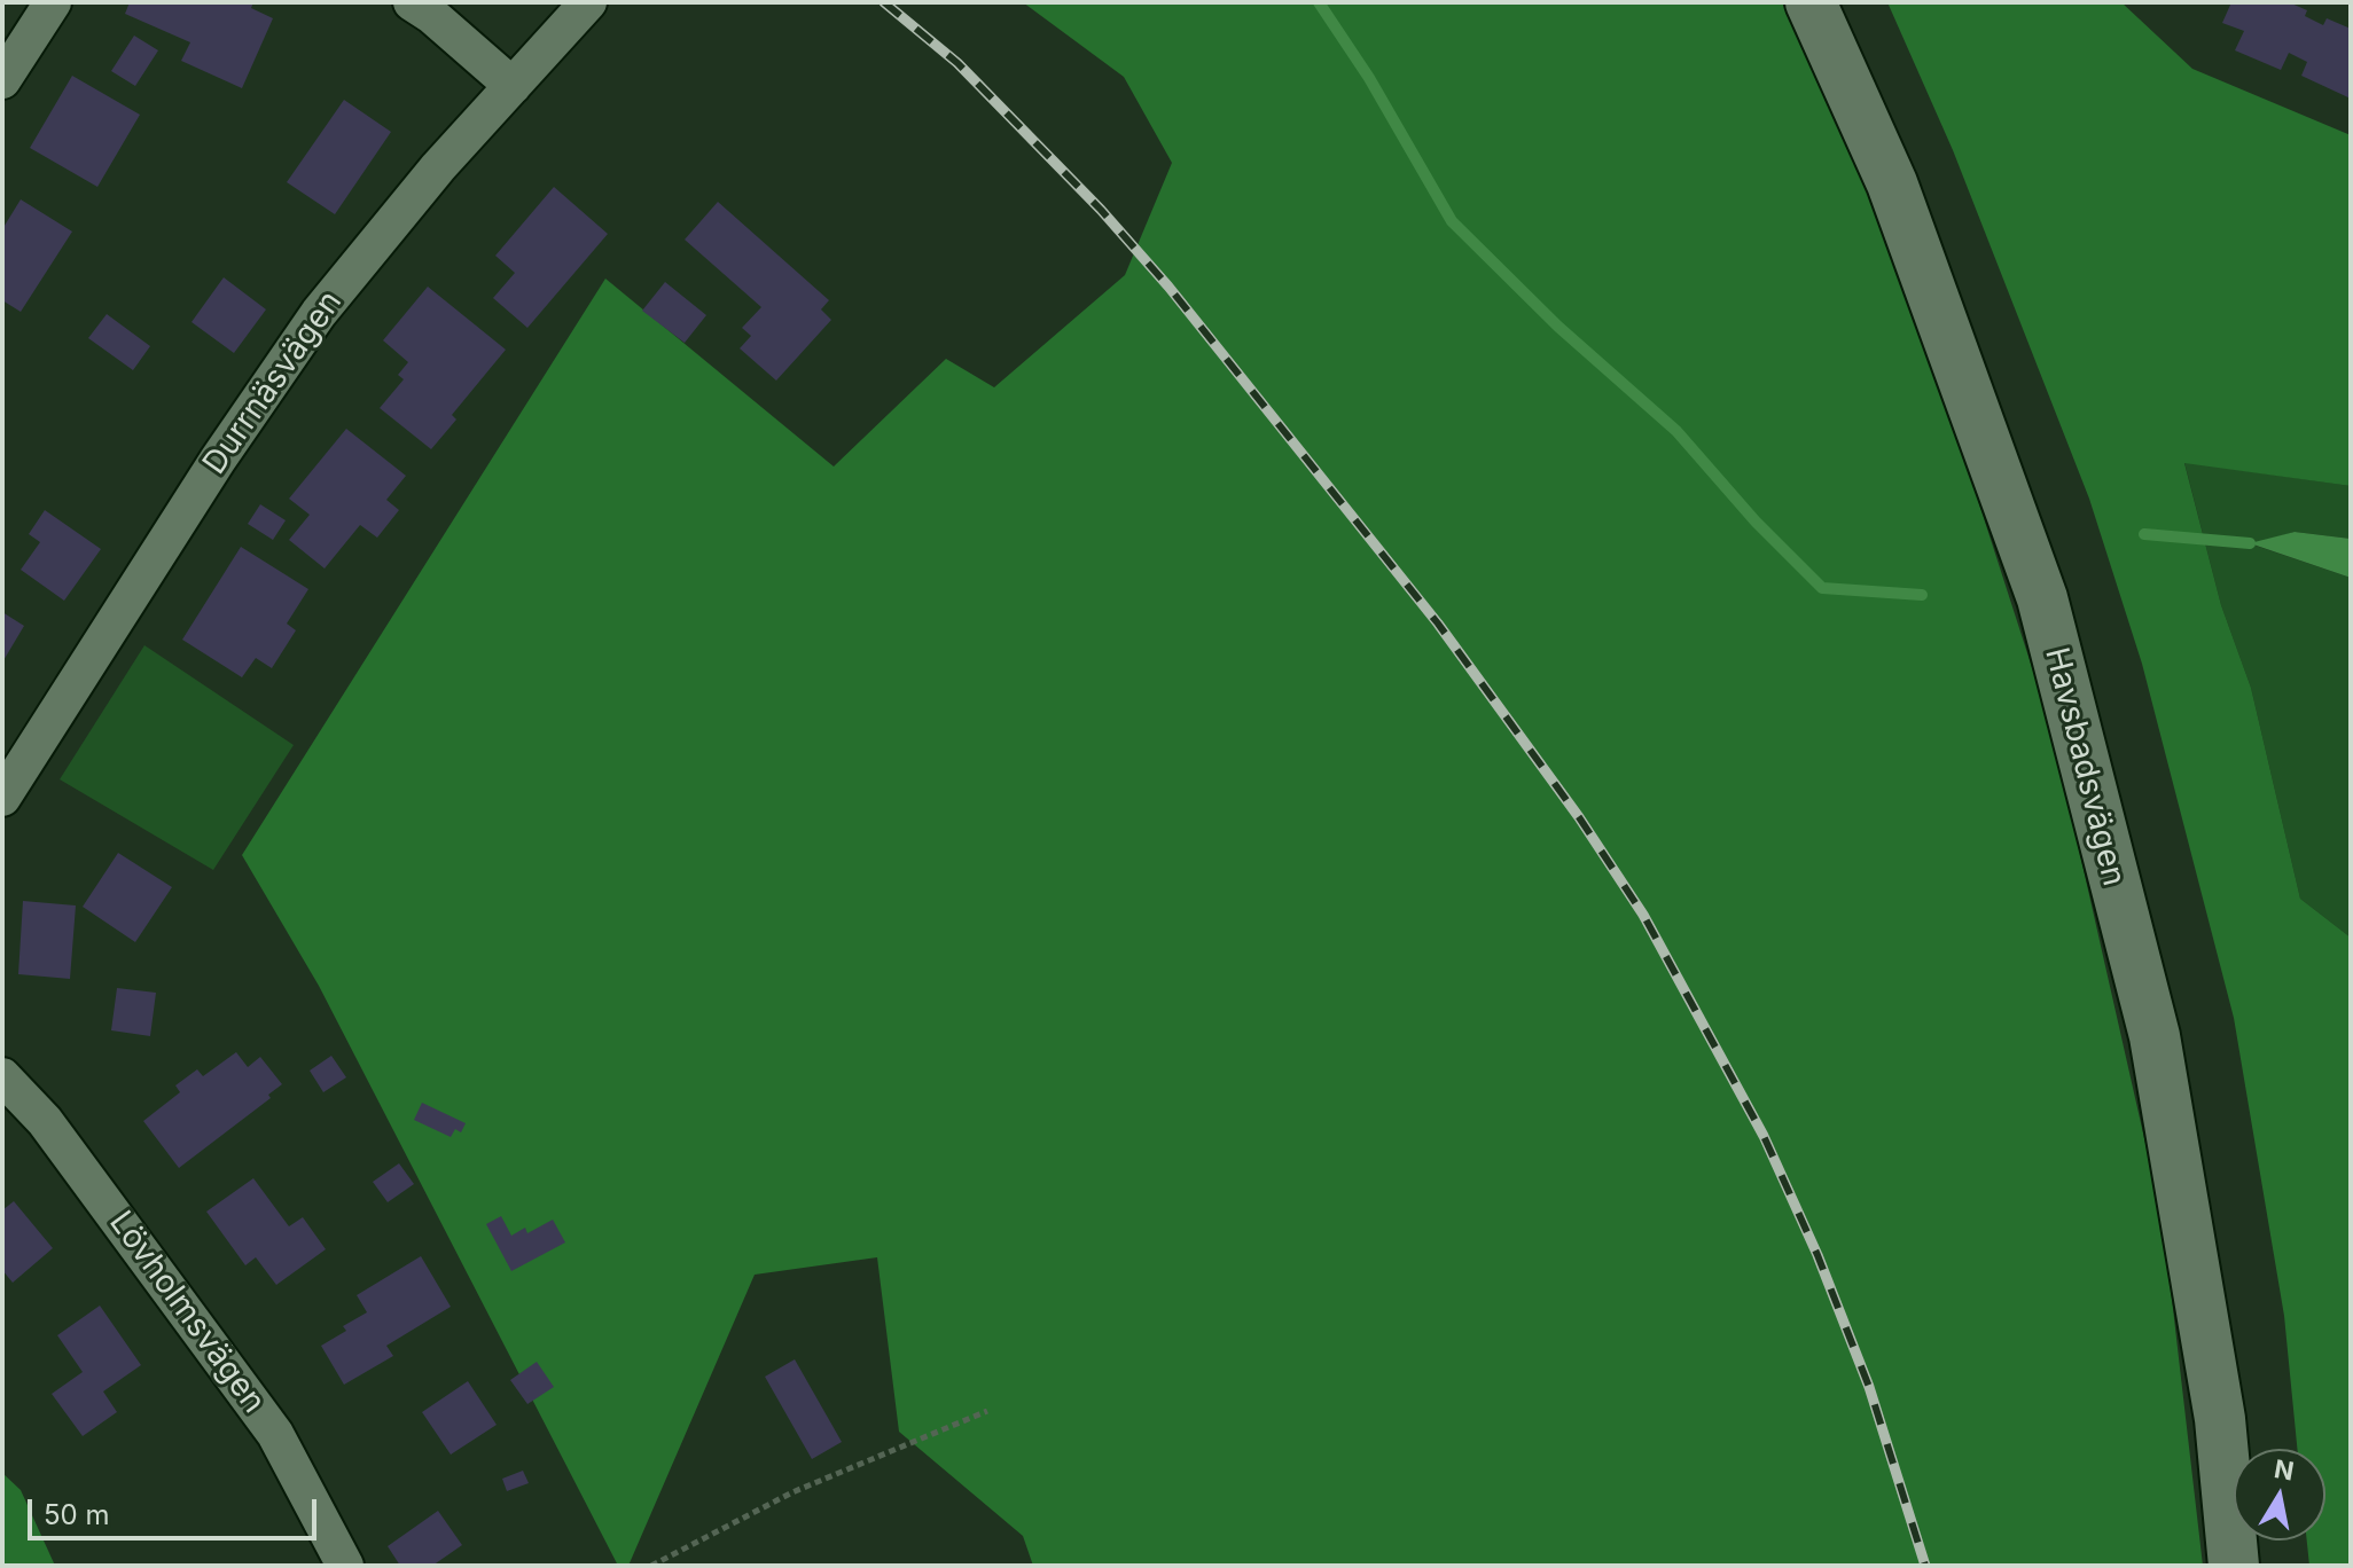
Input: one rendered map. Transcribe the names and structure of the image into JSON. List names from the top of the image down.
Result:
{
  "streets": {
    "main road": ["Havsbadsvägen"],
    "street": ["Durrnäsvägen", "Lövholmsvägen"]
  },
  "scale_bar": "50 m",
  "north": "top"
}
